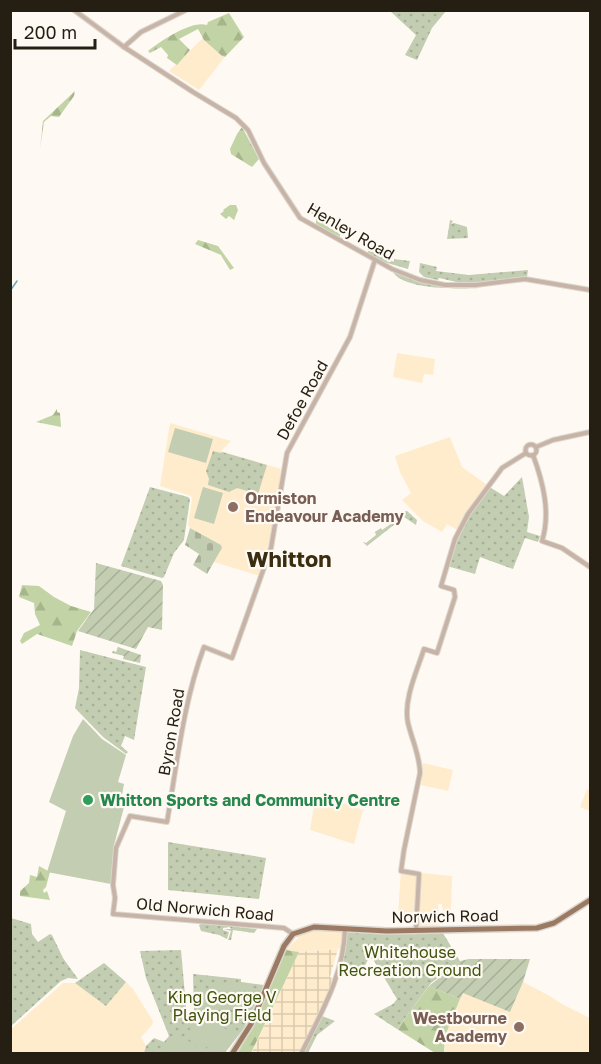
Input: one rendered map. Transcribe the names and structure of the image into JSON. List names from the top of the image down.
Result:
{
  "streets": {
    "main road": ["Norwich Road"],
    "street": [
      "Henley Road",
      "Defoe Road",
      "Byron Road",
      "Old Norwich Road"
    ]
  },
  "crossings": [
    ["Henley Road", "Defoe Road"],
    ["Defoe Road", "Byron Road"],
    ["Byron Road", "Old Norwich Road"],
    ["Old Norwich Road", "Norwich Road"]
  ],
  "districts": ["Whitton"],
  "parks": ["Whitehouse Recreation Ground", "King George V Playing Field"],
  "places": ["Ormiston Endeavour Academy", "Whitton Sports and Community Centre", "Westbourne Academy"],
  "scale_bar": "200 m"
}
